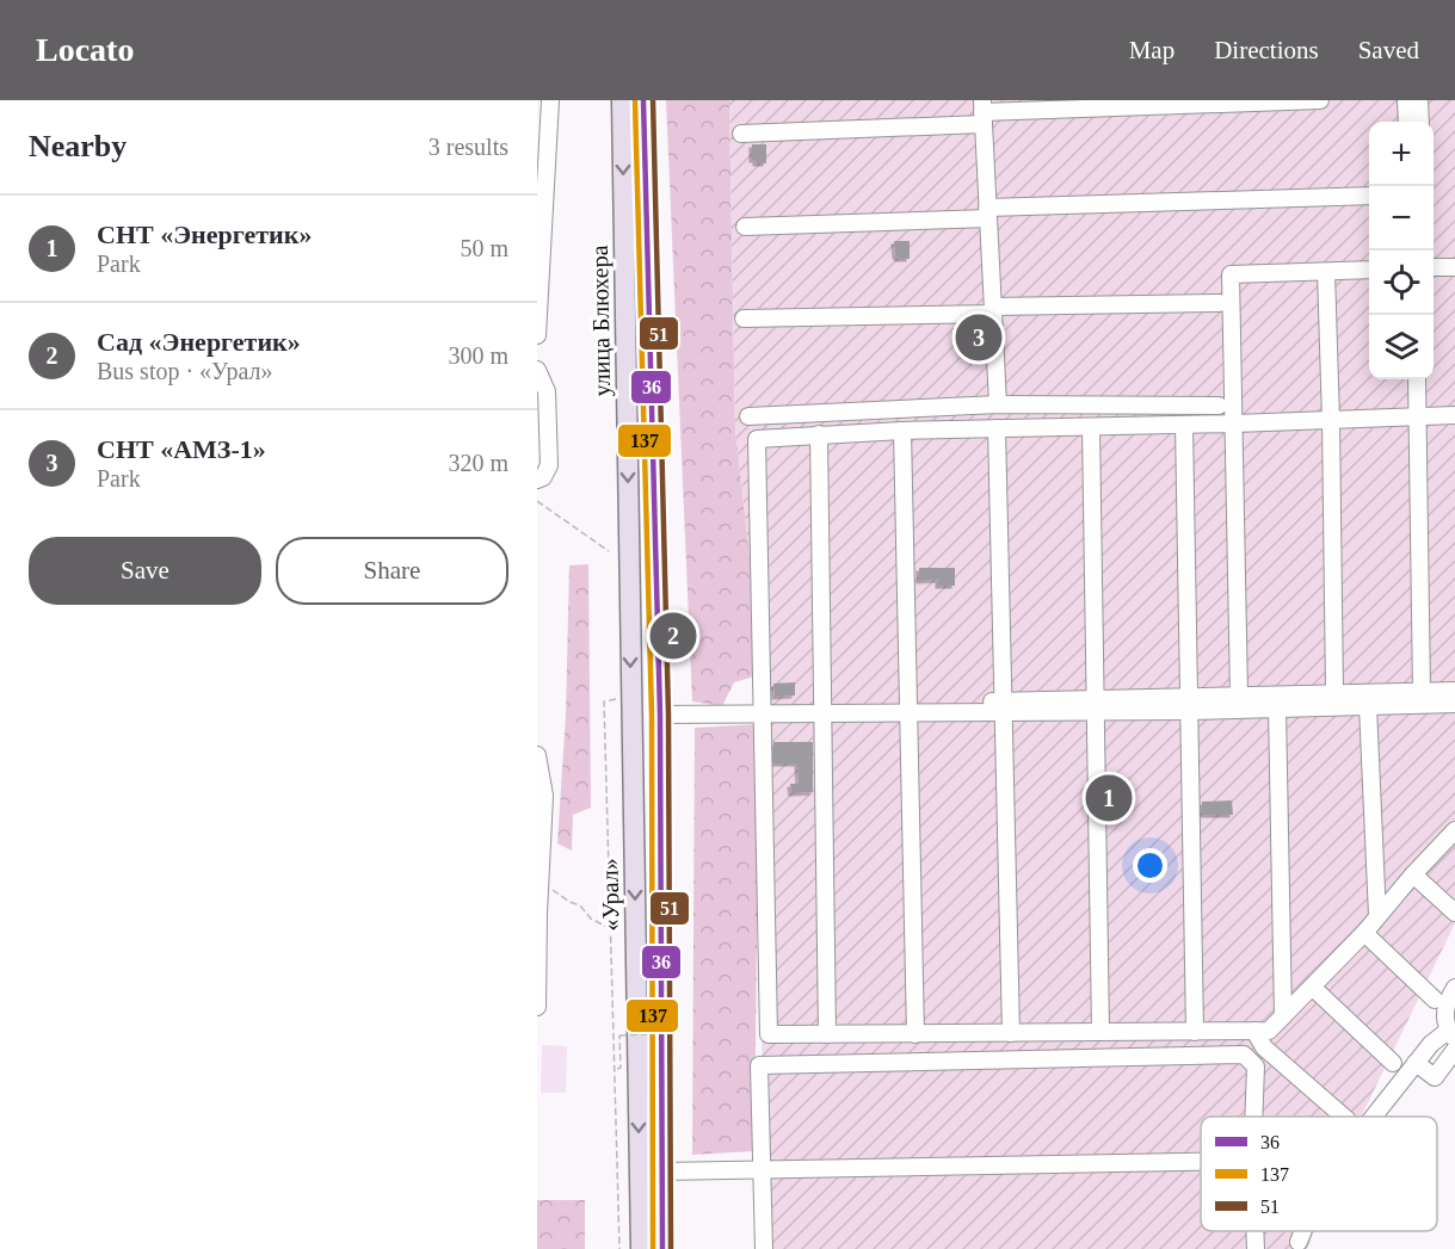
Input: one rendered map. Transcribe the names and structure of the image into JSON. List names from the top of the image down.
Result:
{
  "streets": {
    "main road": ["улица Блюхера", "«Урал»"]
  },
  "crossings": [
    ["улица Блюхера", "«Урал»"]
  ],
  "lines": ["transit line 36", "transit line 137", "transit line 51"],
  "legend": ["36", "137", "51"],
  "page": {
    "header": "Locato",
    "nav": ["Map", "Directions", "Saved"],
    "heading": ["Nearby", "3 results"],
    "map_buttons": ["+", "−"],
    "list": [
      {
        "mark": "1",
        "name": "СНТ «Энергетик»",
        "note": "Park",
        "value": "50 m"
      },
      {
        "mark": "2",
        "name": "Сад «Энергетик»",
        "note": "Bus stop · «Урал»",
        "value": "300 m"
      },
      {
        "mark": "3",
        "name": "СНТ «АМЗ-1»",
        "note": "Park",
        "value": "320 m"
      }
    ],
    "pins": ["3", "2", "1"],
    "buttons": ["Save", "Share"]
  }
}
